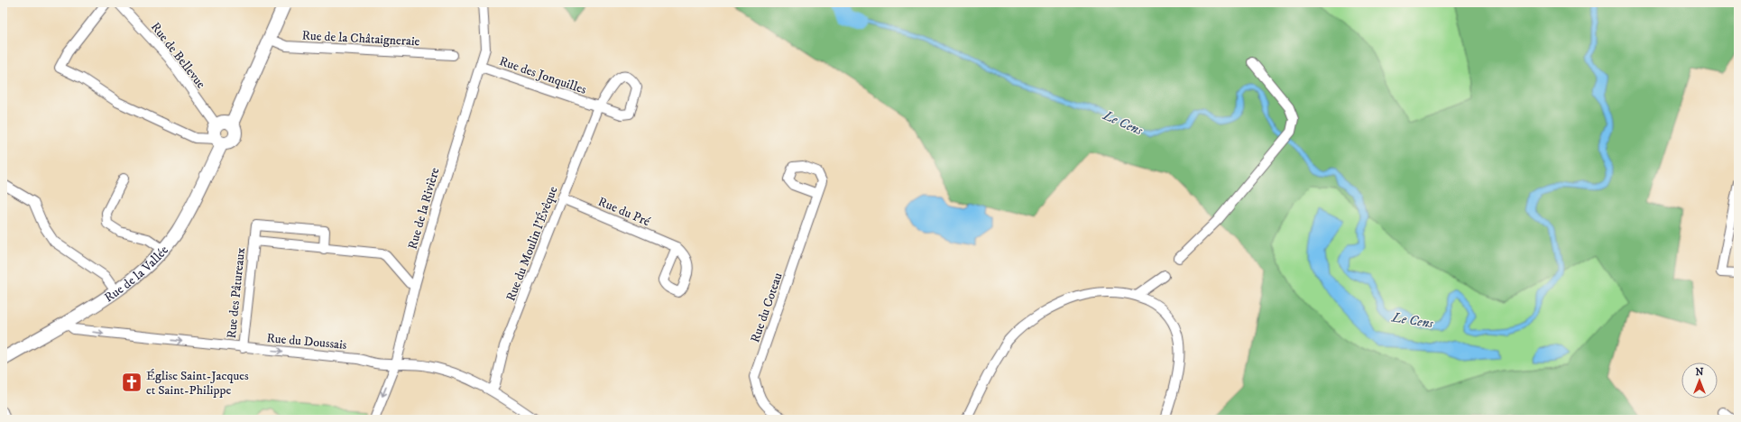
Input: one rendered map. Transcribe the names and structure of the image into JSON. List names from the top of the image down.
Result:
{
  "streets": {
    "street": [
      "Rue de la Châtaigneraie",
      "Rue de Bellevue",
      "Rue des Jonquilles",
      "Rue de la Rivière",
      "Rue du Pré",
      "Rue du Moulin l'Évêque",
      "Rue de la Vallée",
      "Rue des Pâtureaux",
      "Rue du Coteau",
      "Rue du Doussais"
    ]
  },
  "crossings": [
    ["Rue de Bellevue", "Rue de la Vallée"],
    ["Rue des Jonquilles", "Rue de la Rivière"],
    ["Rue des Jonquilles", "Rue du Moulin l'Évêque"],
    ["Rue de la Rivière", "Rue des Pâtureaux"],
    ["Rue de la Rivière", "Rue du Doussais"],
    ["Rue du Pré", "Rue du Moulin l'Évêque"],
    ["Rue du Moulin l'Évêque", "Rue du Doussais"],
    ["Rue de la Vallée", "Rue du Doussais"],
    ["Rue des Pâtureaux", "Rue du Doussais"]
  ],
  "one_way": ["Rue du Doussais"],
  "water": ["Le Cens"],
  "places": {
    "church": ["Église Saint-Jacques et Saint-Philippe"]
  },
  "north": "top"
}
